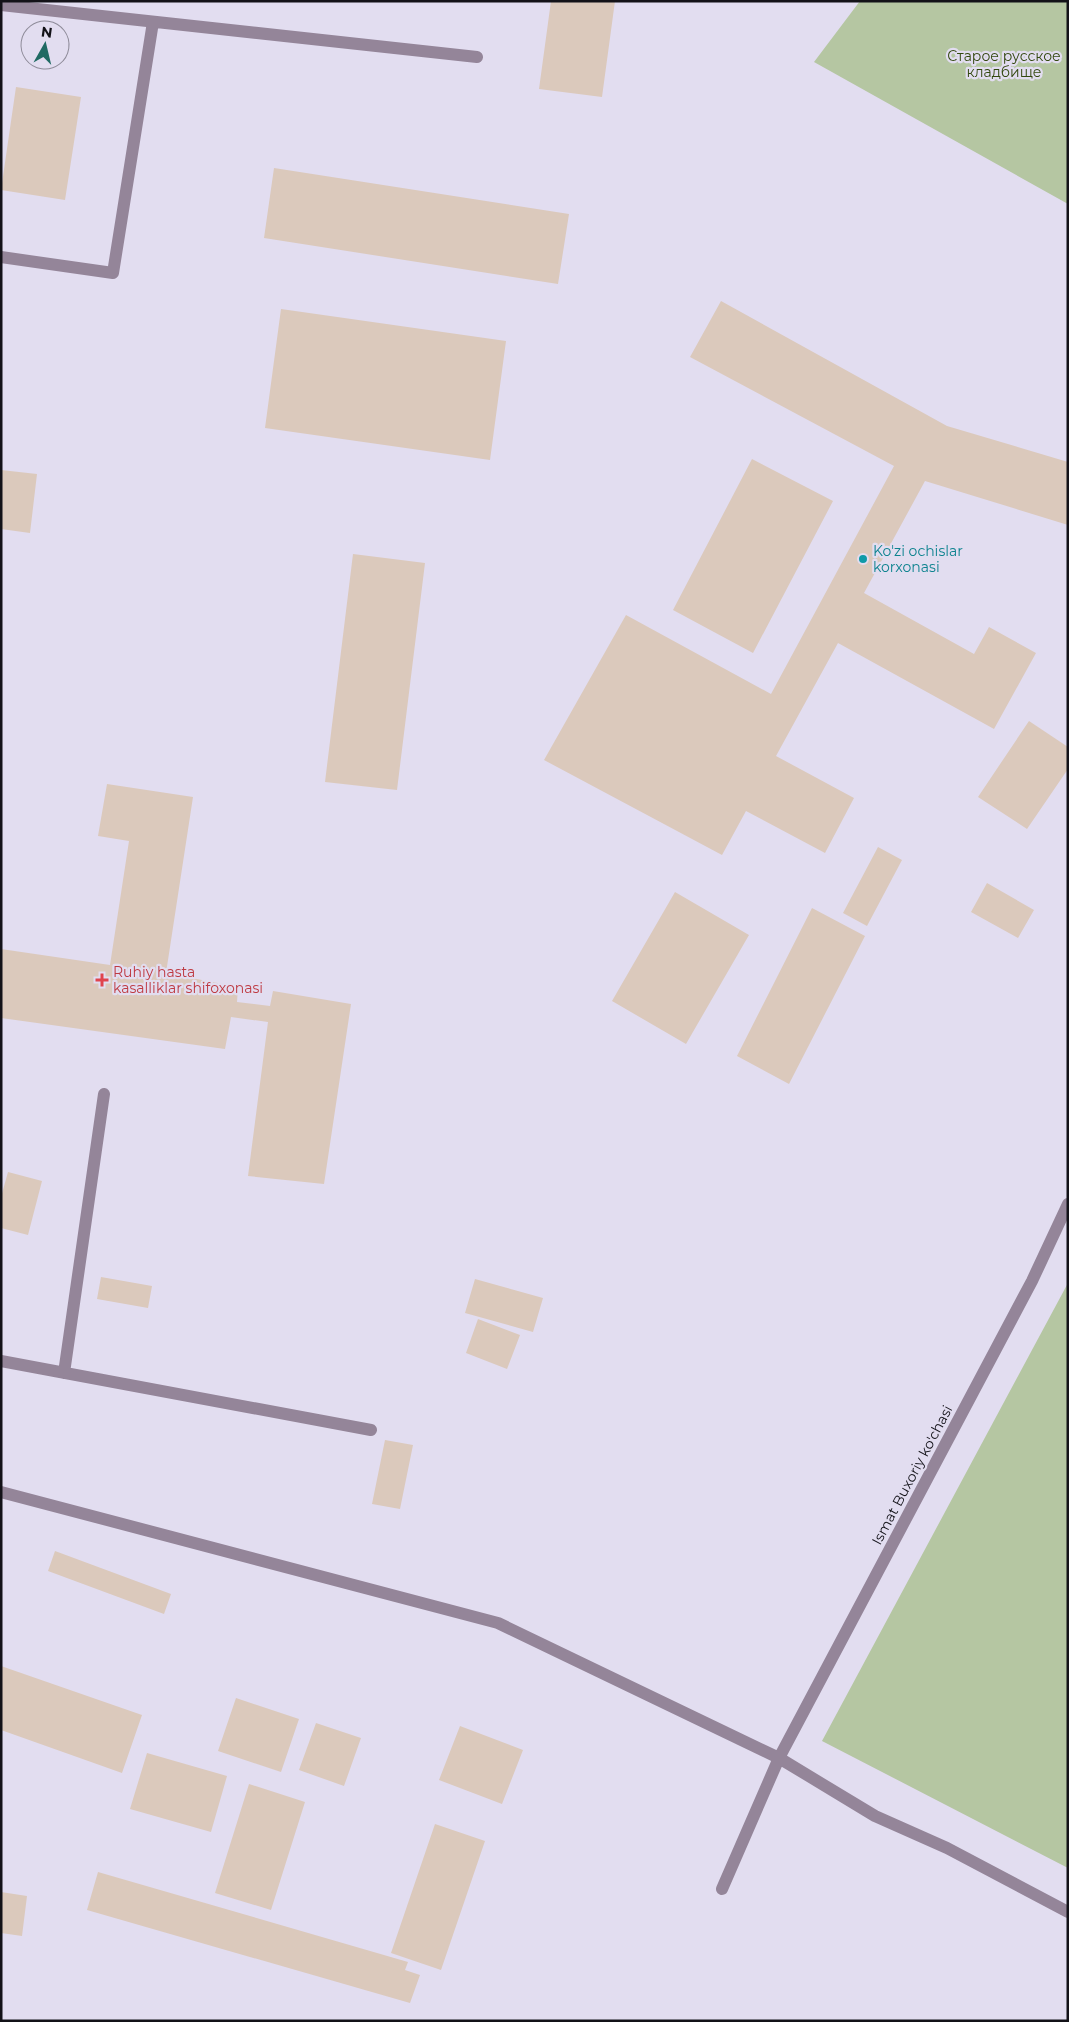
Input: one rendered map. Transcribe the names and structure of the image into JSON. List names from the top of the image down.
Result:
{
  "streets": {
    "street": ["Ismat Buxoriy ko'chasi"]
  },
  "parks": ["Старое русское кладбище"],
  "places": {
    "other": ["Ko'zi ochislar korxonasi"],
    "health": ["Ruhiy hasta kasalliklar shifoxonasi"]
  },
  "north": "top"
}
